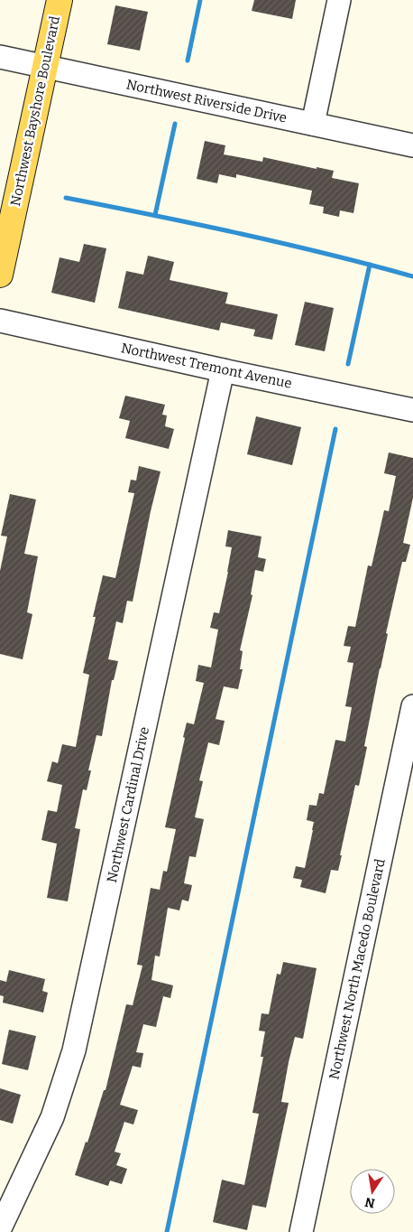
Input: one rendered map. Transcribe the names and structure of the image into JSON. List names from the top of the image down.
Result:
{
  "streets": {
    "main road": ["Northwest Bayshore Boulevard"],
    "street": [
      "Northwest Riverside Drive",
      "Northwest Tremont Avenue",
      "Northwest Cardinal Drive",
      "Northwest North Macedo Boulevard"
    ]
  },
  "crossings": [
    ["Northwest Riverside Drive", "Northwest Bayshore Boulevard"],
    ["Northwest Tremont Avenue", "Northwest Cardinal Drive"]
  ],
  "north": "bottom"
}
